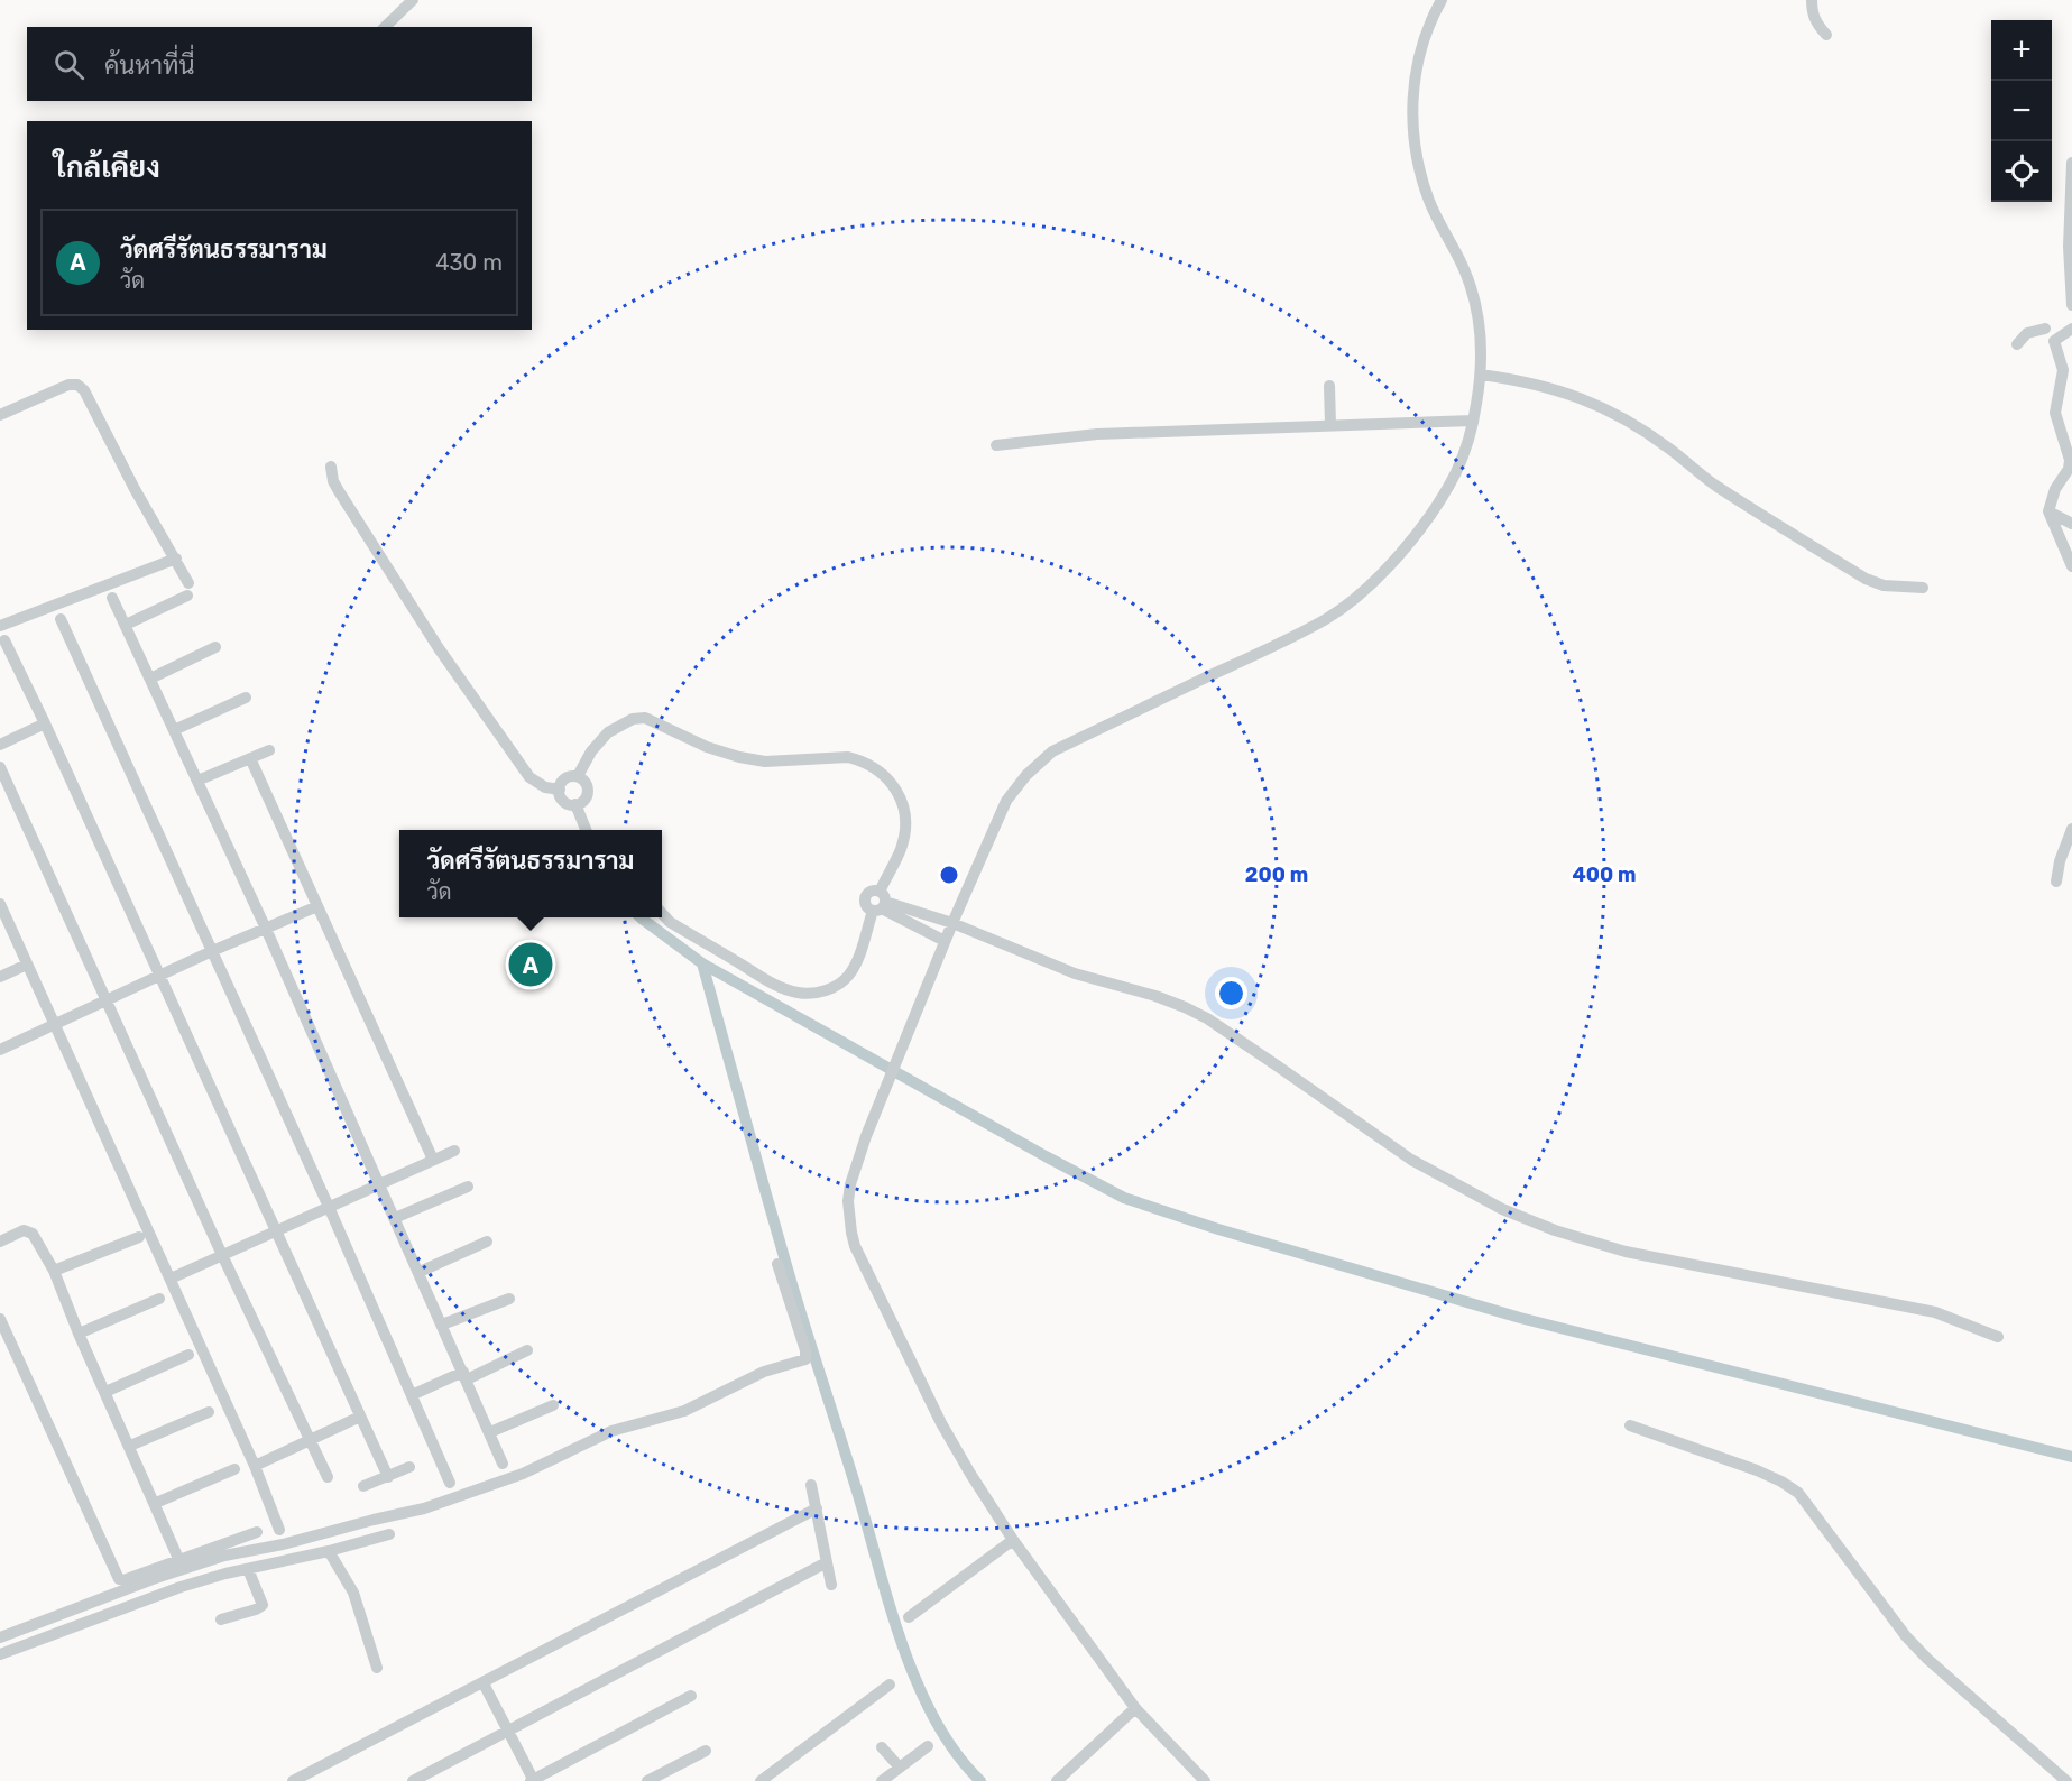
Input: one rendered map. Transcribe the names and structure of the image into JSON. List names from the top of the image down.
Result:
{
  "page": {
    "map_buttons": ["+", "−"],
    "search": "ค้นหาที่นี่",
    "heading": "ใกล้เคียง",
    "list": [
      {
        "mark": "A",
        "name": "วัดศรีรัตนธรรมาราม",
        "note": "วัด",
        "value": "430 m"
      }
    ],
    "popup": ["วัดศรีรัตนธรรมาราม", "วัด"],
    "pins": "A"
  },
  "rings": ["200 m", "400 m"]
}
